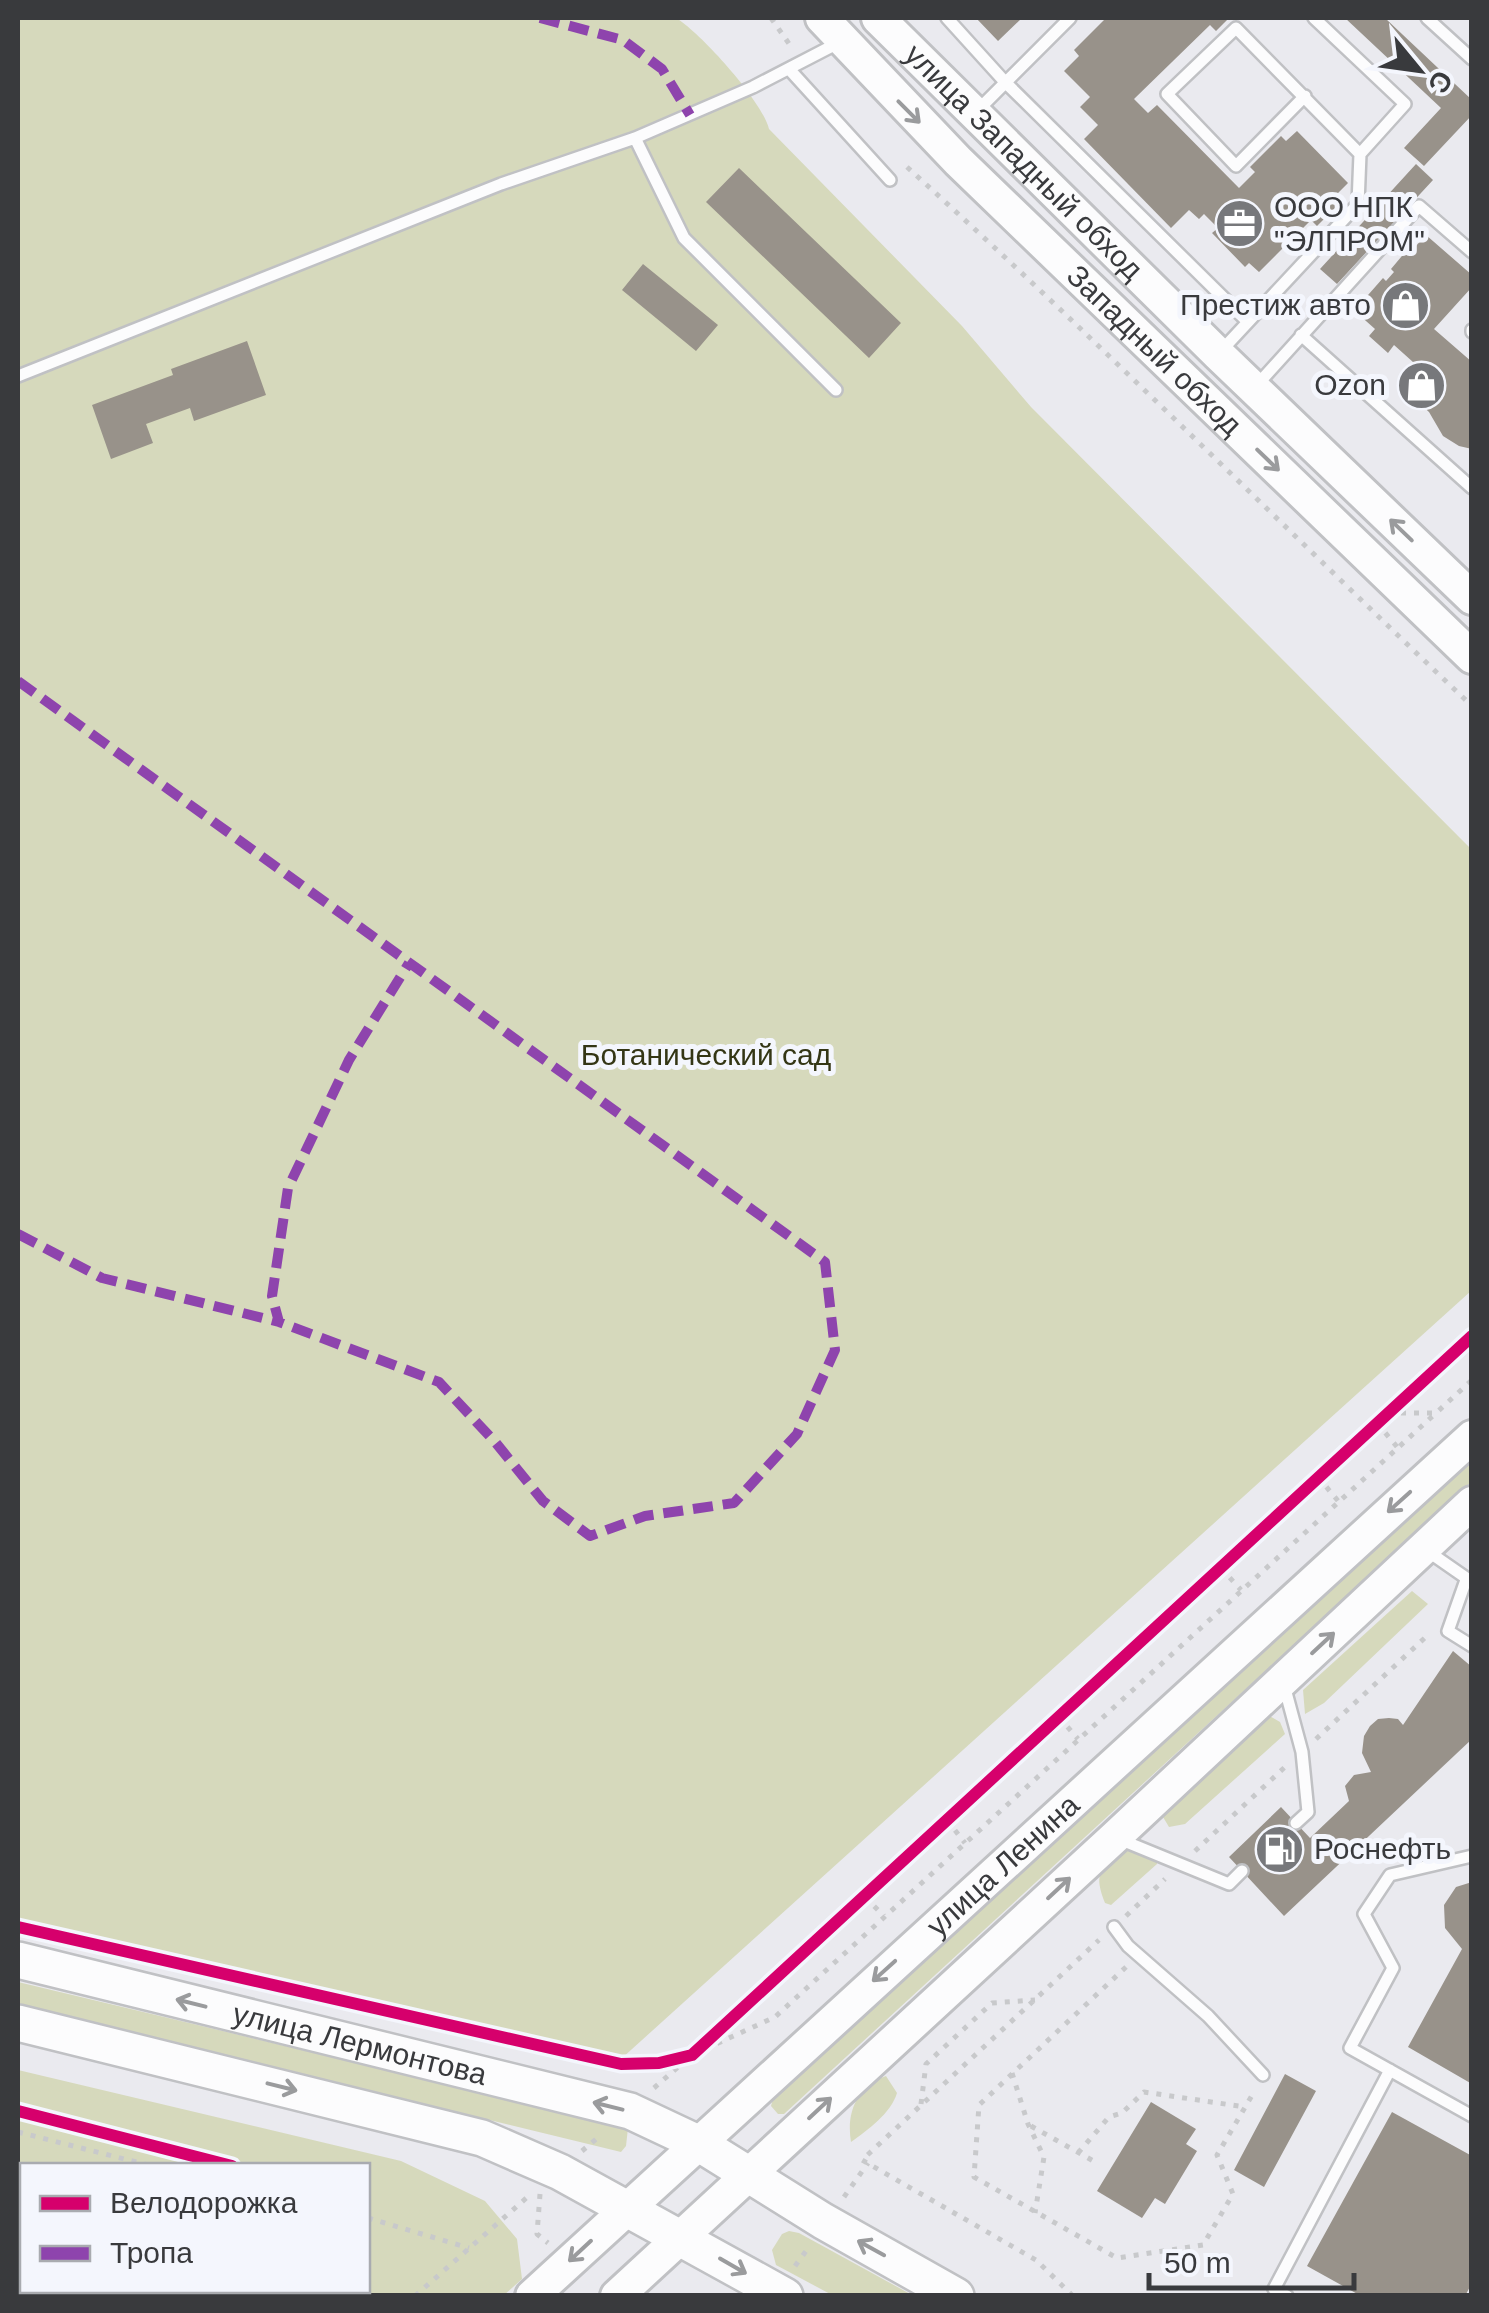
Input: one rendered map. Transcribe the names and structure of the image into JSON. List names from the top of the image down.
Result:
{
  "streets": {
    "main road": [
      "улица Западный обход",
      "Западный обход",
      "улица Ленина",
      "улица Лермонтова"
    ]
  },
  "crossings": [
    ["улица Ленина", "улица Лермонтова"]
  ],
  "one_way": ["улица Западный обход", "Западный обход"],
  "parks": ["Ботанический сад"],
  "places": {
    "office": ["ООО НПК \"ЭЛПРОМ\""],
    "shop": ["Престиж авто", "Ozon"],
    "fuel station": ["Роснефть"]
  },
  "legend": ["Велодорожка", "Тропа"],
  "scale_bar": "50 m",
  "north": "bottom right"
}
